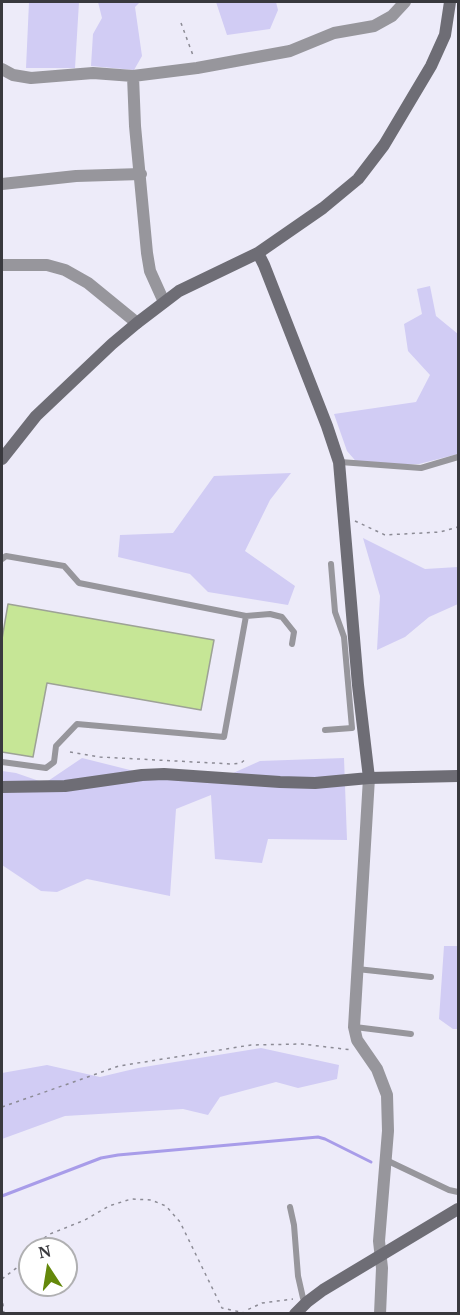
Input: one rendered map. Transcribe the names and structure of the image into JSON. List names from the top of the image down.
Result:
{
  "north": "top"
}
